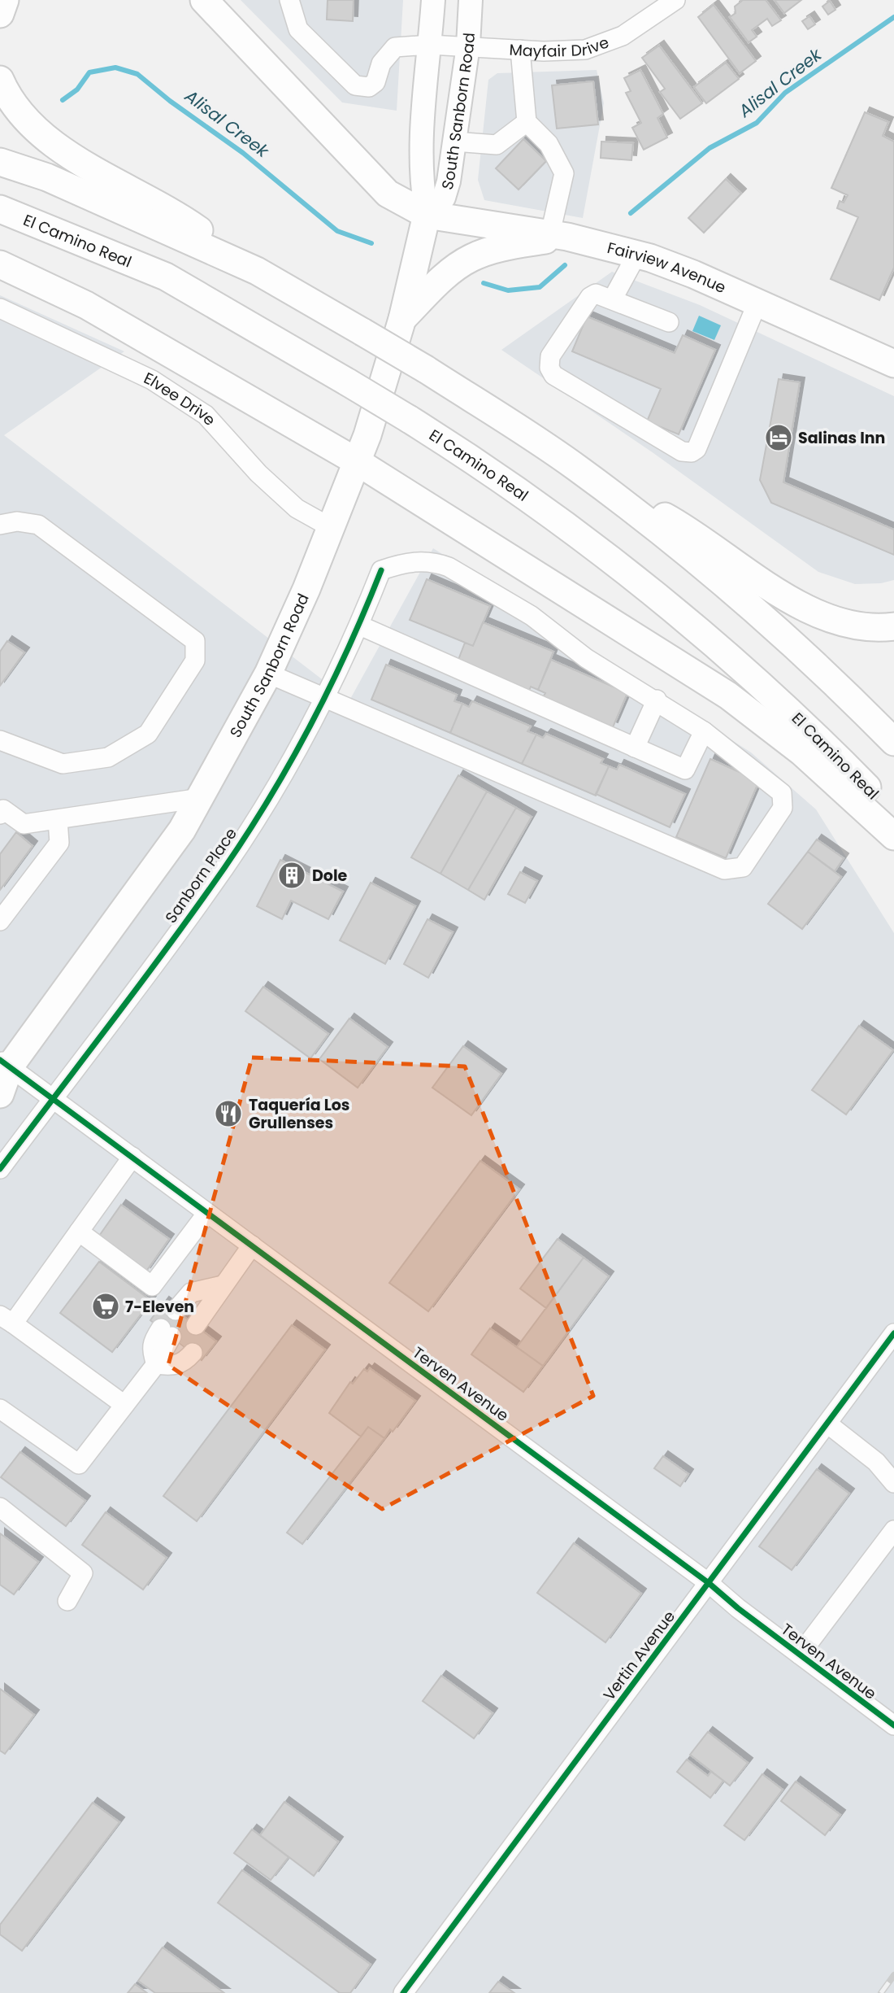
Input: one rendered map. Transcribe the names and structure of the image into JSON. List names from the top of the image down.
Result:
{
  "streets": {
    "highway": ["South Sanborn Road", "El Camino Real", "Fairview Avenue"],
    "street": [
      "Mayfair Drive",
      "Elvee Drive",
      "Sanborn Place",
      "Terven Avenue",
      "Vertin Avenue"
    ]
  },
  "crossings": [
    ["Mayfair Drive", "South Sanborn Road"],
    ["South Sanborn Road", "Fairview Avenue"],
    ["South Sanborn Road", "Elvee Drive"],
    ["South Sanborn Road", "Terven Avenue"],
    ["Sanborn Place", "Terven Avenue"],
    ["Terven Avenue", "Vertin Avenue"]
  ],
  "water": ["Alisal Creek"],
  "places": {
    "hotel": ["Salinas Inn"],
    "building": ["Dole"],
    "restaurant": ["Taquería Los Grullenses"],
    "supermarket": ["7-Eleven"]
  }
}
